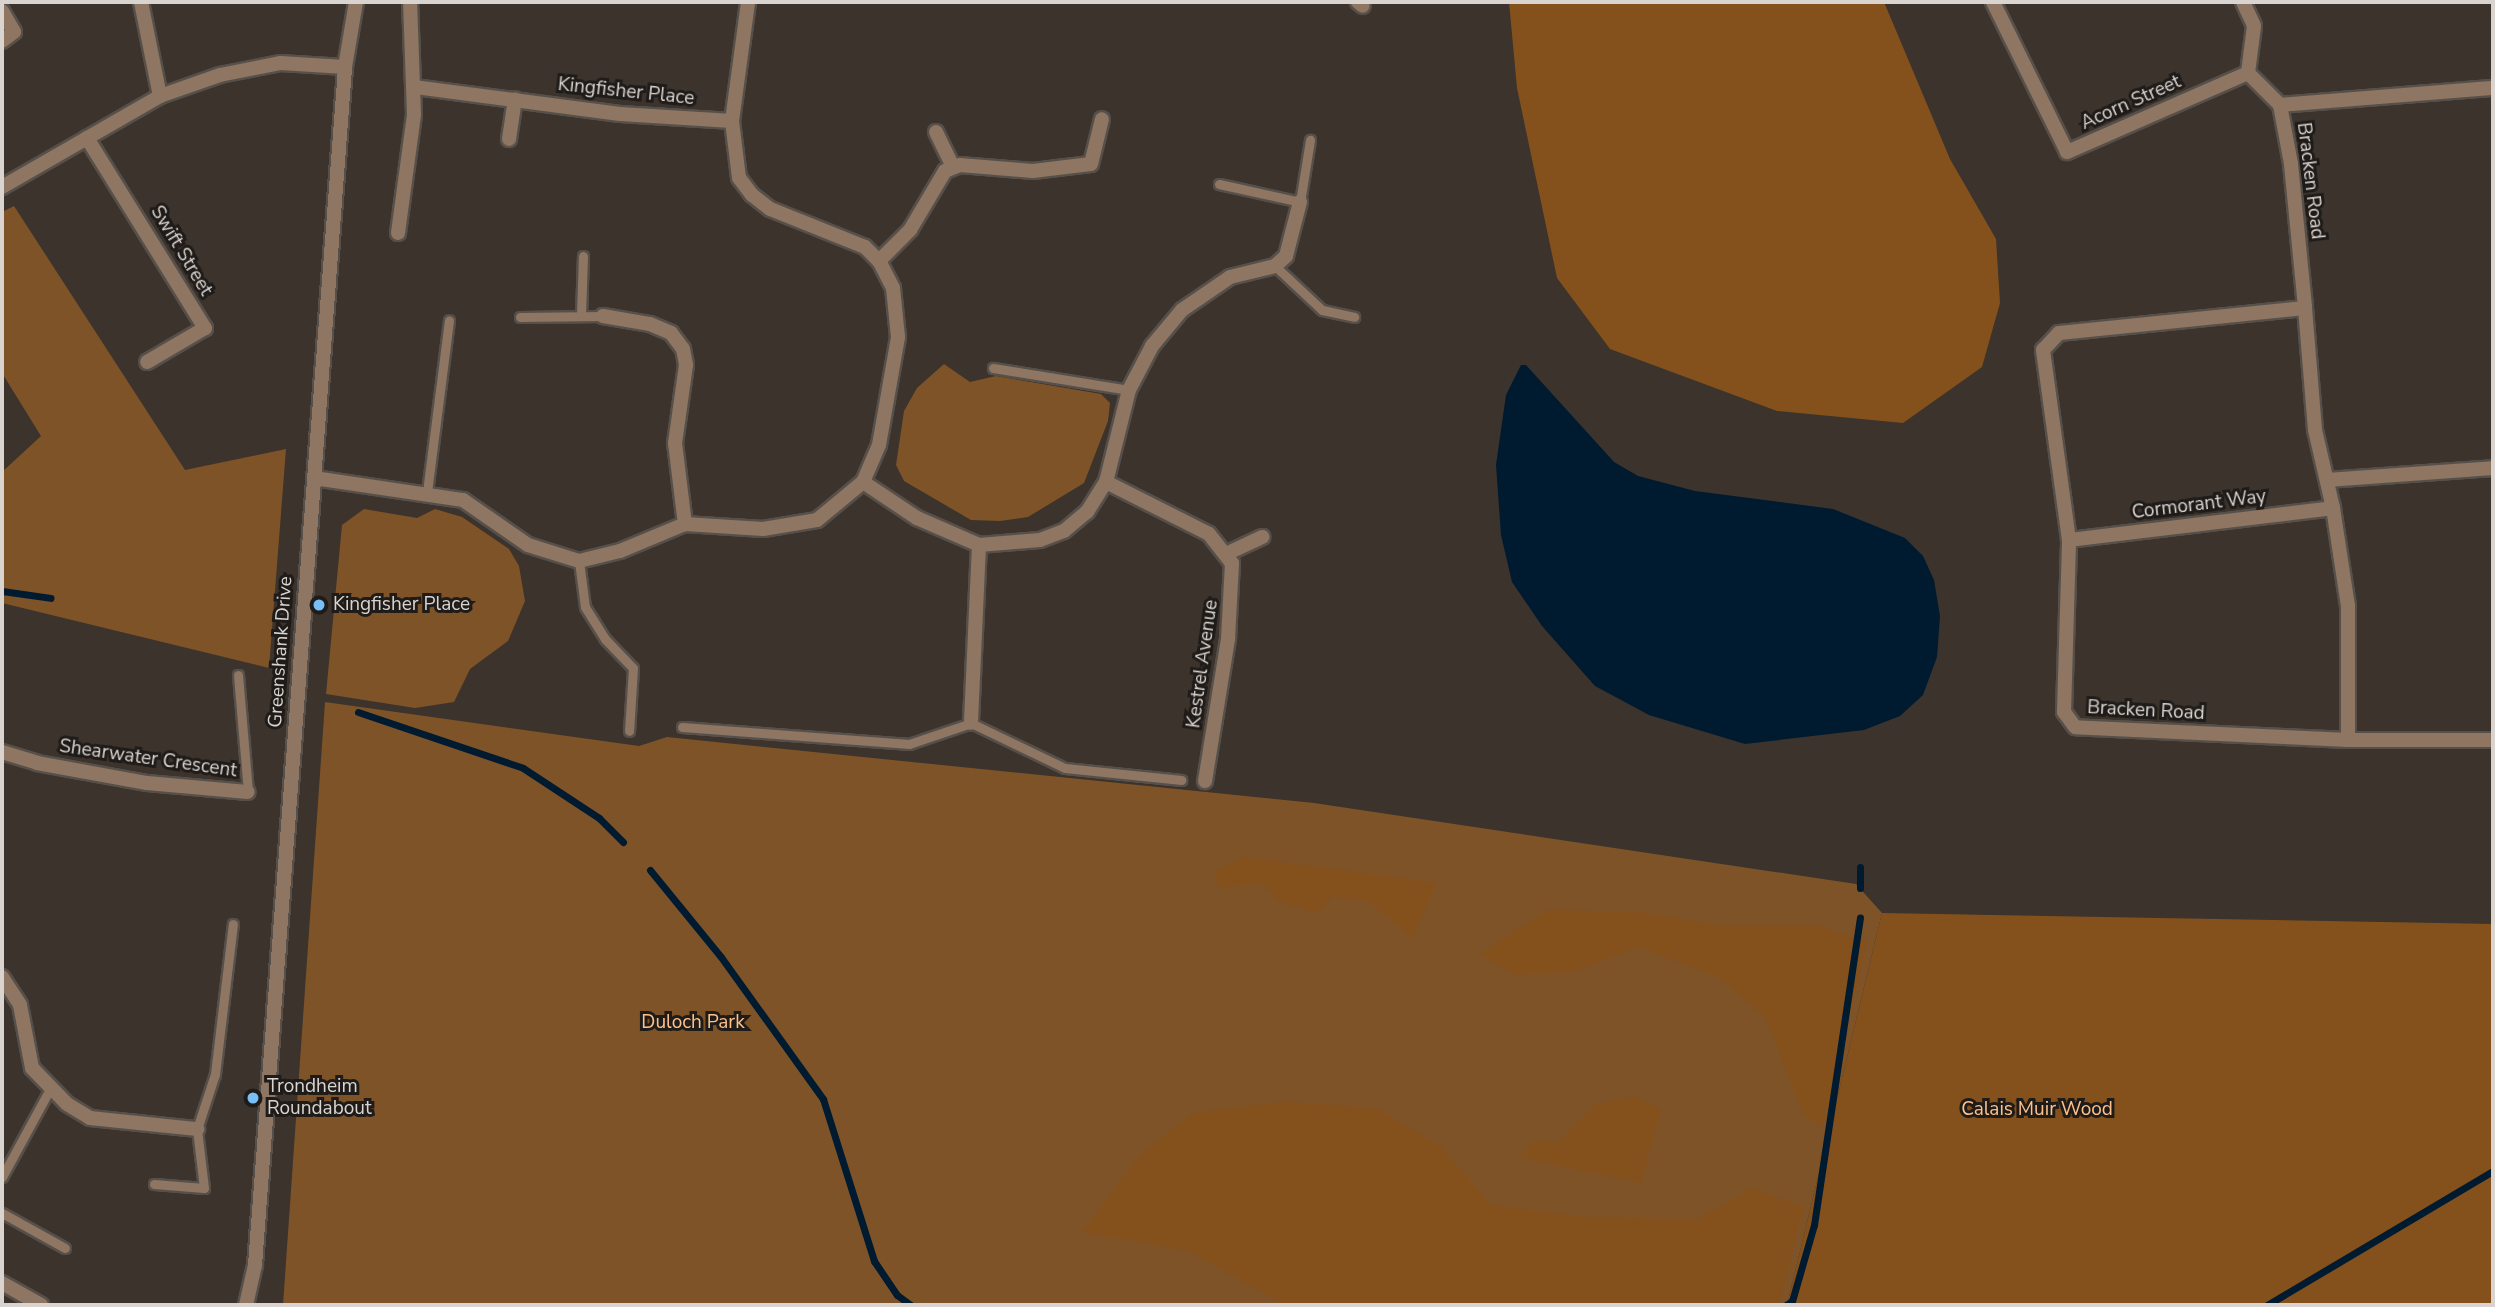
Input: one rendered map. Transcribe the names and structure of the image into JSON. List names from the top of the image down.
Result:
{
  "streets": {
    "street": [
      "Kingfisher Place",
      "Acorn Street",
      "Bracken Road",
      "Swift Street",
      "Cormorant Way",
      "Greenshank Drive",
      "Kestrel Avenue",
      "Shearwater Crescent"
    ]
  },
  "crossings": [
    ["Acorn Street", "Bracken Road"],
    ["Bracken Road", "Cormorant Way"]
  ],
  "parks": ["Duloch Park", "Calais Muir Wood"],
  "places": ["Kingfisher Place", "Trondheim Roundabout"]
}
